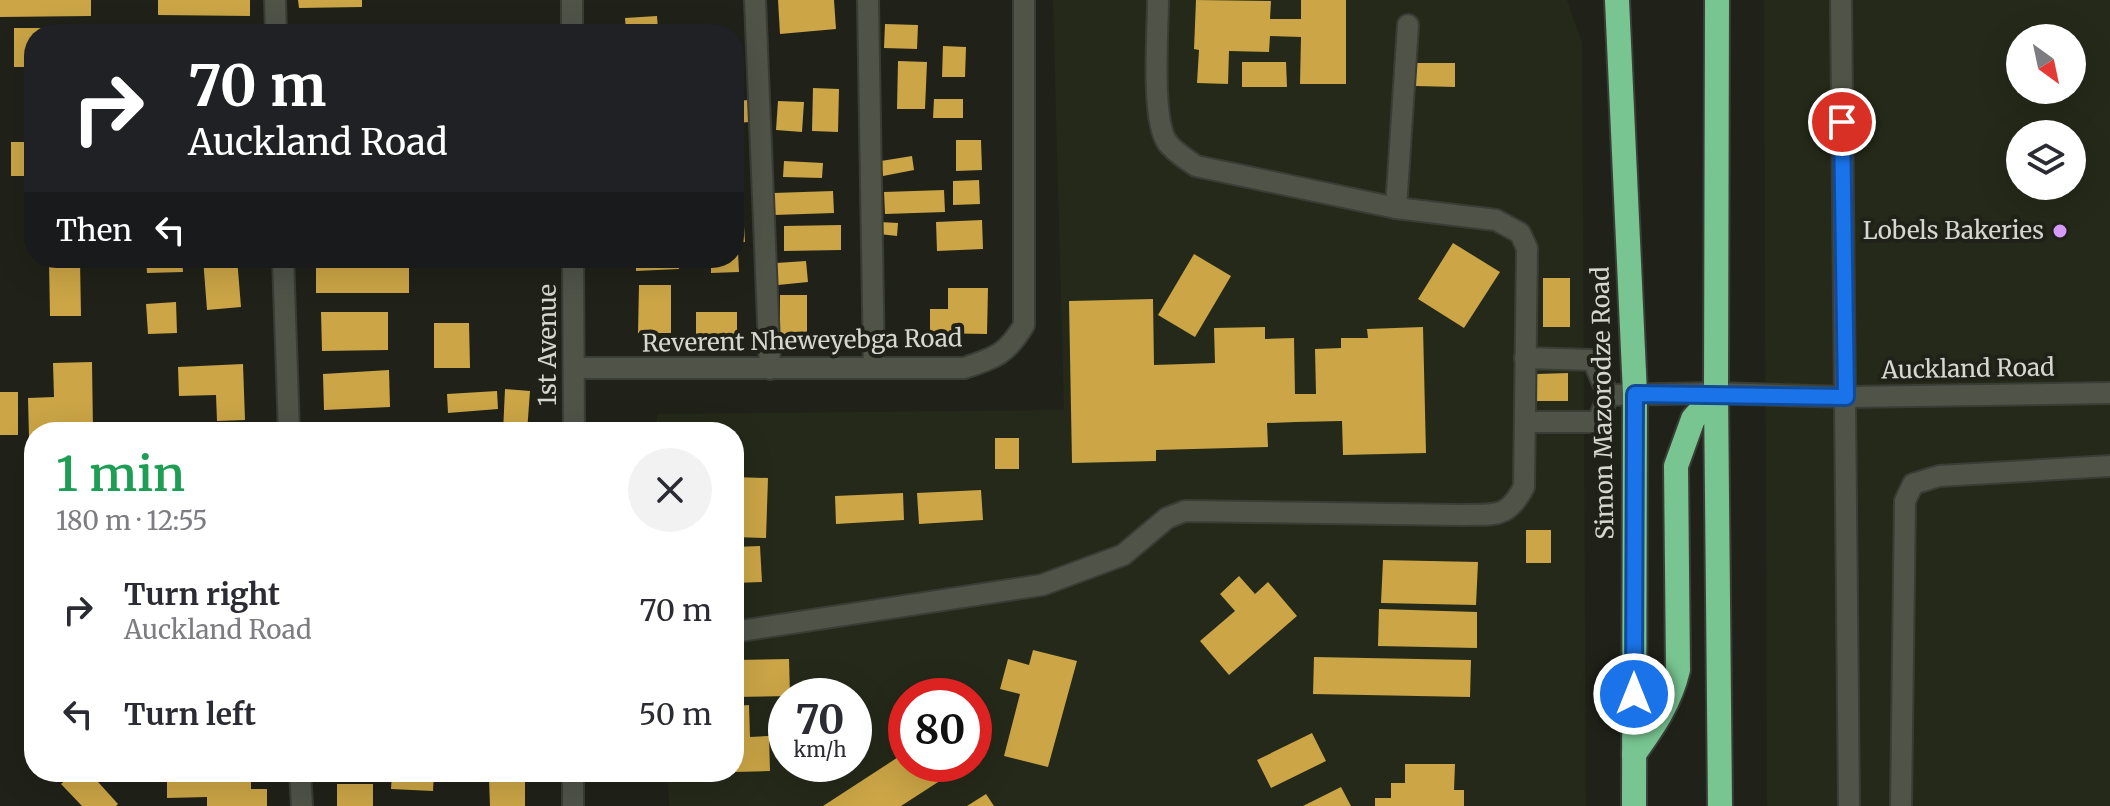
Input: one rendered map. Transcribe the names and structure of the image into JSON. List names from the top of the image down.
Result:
{
  "streets": {
    "highway": ["Simon Mazorodze Road"],
    "street": ["Reverent Nheweyebga Road", "1st Avenue", "Auckland Road"]
  },
  "crossings": [
    ["Reverent Nheweyebga Road", "1st Avenue"],
    ["Auckland Road", "Simon Mazorodze Road"]
  ],
  "places": ["Lobels Bakeries"],
  "north": "bottom right",
  "page": {
    "turn": ["70 m", "Auckland Road"],
    "then": "Then",
    "heading": ["1 min", "180 m · 12:55"],
    "list": [
      {
        "name": "Turn right",
        "note": "Auckland Road",
        "value": "70 m"
      },
      {
        "name": "Turn left",
        "value": "50 m"
      }
    ],
    "speed": "70 km/h",
    "limit": "80"
  }
}
